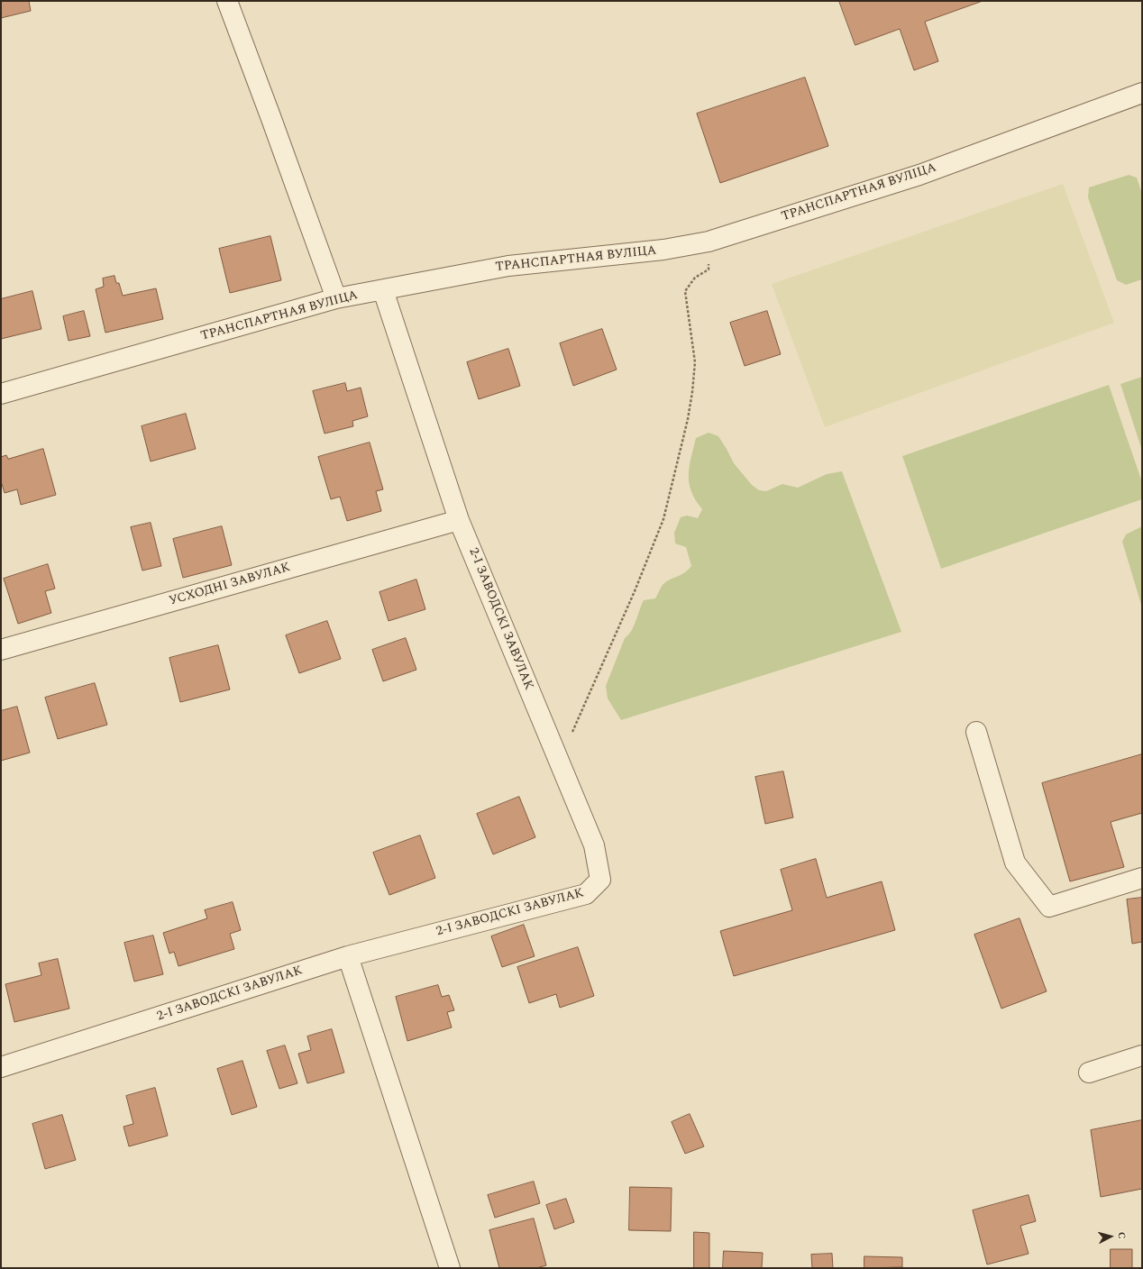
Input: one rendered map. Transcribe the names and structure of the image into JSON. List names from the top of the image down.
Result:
{
  "streets": {
    "street": ["ТРАНСПАРТНАЯ ВУЛІЦА", "УСХОДНІ ЗАВУЛАК", "2-І ЗАВОДСКІ ЗАВУЛАК"]
  },
  "crossings": [
    ["ТРАНСПАРТНАЯ ВУЛІЦА", "2-І ЗАВОДСКІ ЗАВУЛАК"],
    ["УСХОДНІ ЗАВУЛАК", "2-І ЗАВОДСКІ ЗАВУЛАК"]
  ],
  "north": "right"
}
